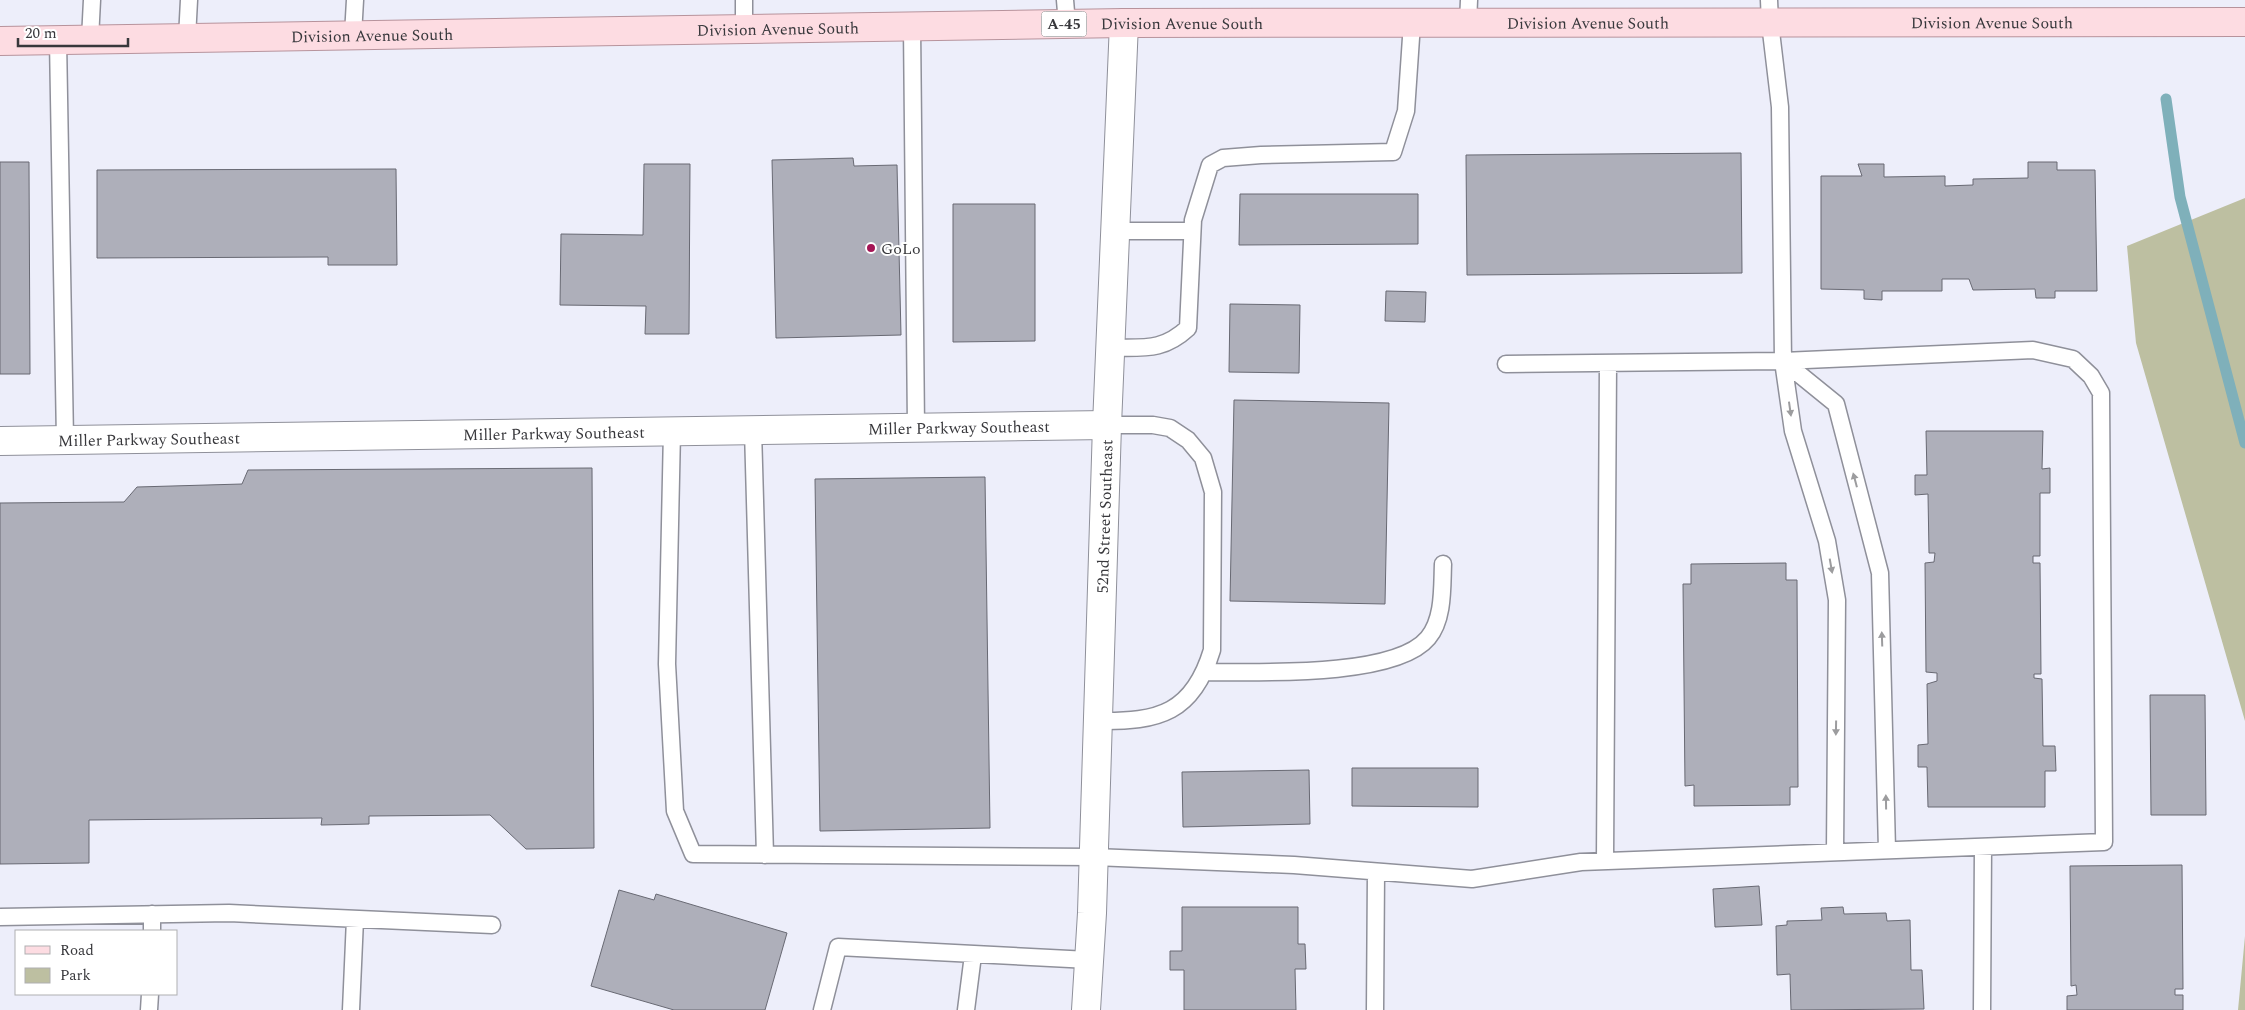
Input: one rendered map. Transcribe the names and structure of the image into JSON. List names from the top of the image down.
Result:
{
  "streets": {
    "main road": ["Division Avenue South", "A-45"],
    "street": ["Miller Parkway Southeast", "52nd Street Southeast"]
  },
  "crossings": [
    ["Division Avenue South", "52nd Street Southeast"],
    ["Miller Parkway Southeast", "52nd Street Southeast"]
  ],
  "places": ["GoLo"],
  "legend": ["Road", "Park"],
  "scale_bar": "20 m"
}
